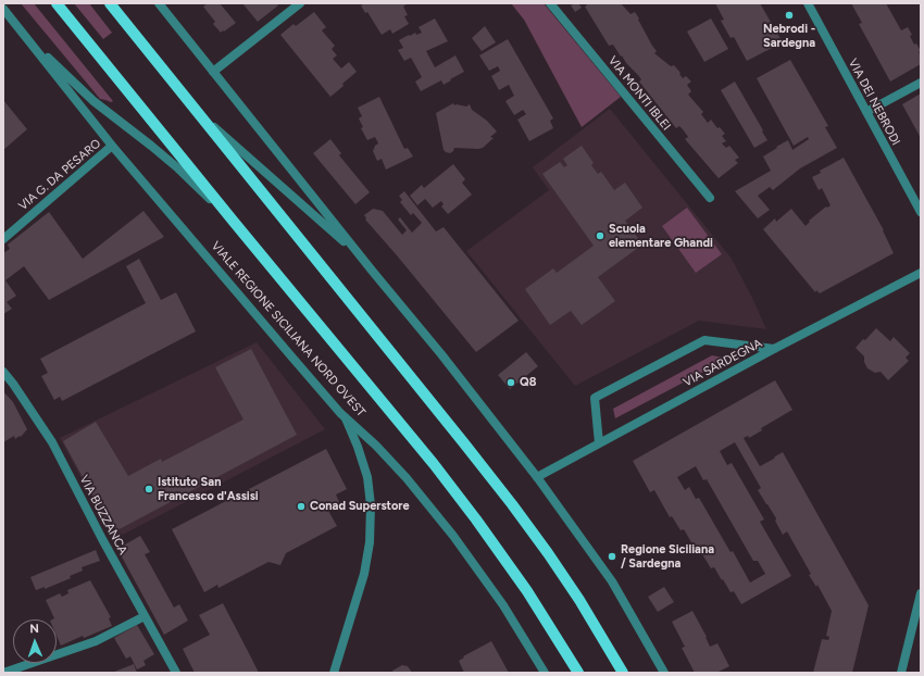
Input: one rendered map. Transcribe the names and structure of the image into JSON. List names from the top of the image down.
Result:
{
  "streets": {
    "main road": ["VIALE REGIONE SICILIANA NORD OVEST"],
    "street": [
      "VIA MONTI IBLEI",
      "VIA DEI NEBRODI",
      "VIA G. DA PESARO",
      "VIA SARDEGNA",
      "VIA BUZZANCA"
    ]
  },
  "crossings": [
    ["VIA G. DA PESARO", "VIALE REGIONE SICILIANA NORD OVEST"]
  ],
  "places": [
    "Nebrodi - Sardegna",
    "Scuola elementare Ghandi",
    "Q8",
    "Istituto San Francesco d'Assisi",
    "Conad Superstore",
    "Regione Siciliana / Sardegna"
  ],
  "north": "top"
}
